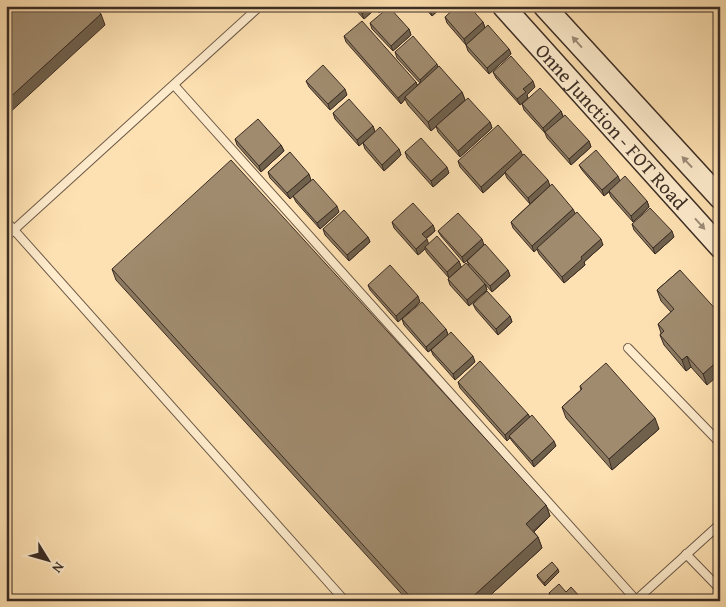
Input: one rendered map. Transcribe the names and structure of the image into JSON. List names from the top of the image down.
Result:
{
  "streets": {
    "street": ["Onne Junction - FOT Road"]
  },
  "north": "bottom right"
}
